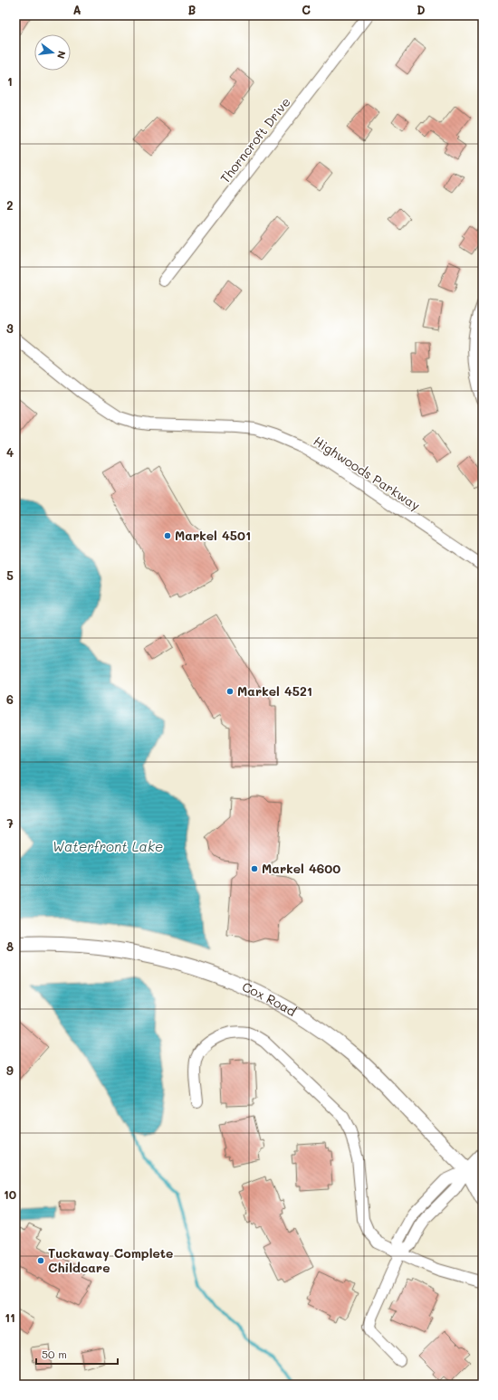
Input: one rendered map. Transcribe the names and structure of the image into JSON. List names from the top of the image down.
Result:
{
  "streets": {
    "main road": ["Cox Road"],
    "street": ["Thorncroft Drive", "Highwoods Parkway"]
  },
  "water": ["Waterfront Lake"],
  "places": [
    "Markel 4501",
    "Markel 4521",
    "Markel 4600",
    "Tuckaway Complete Childcare"
  ],
  "scale_bar": "50 m",
  "north": "right",
  "grid": {
    "columns": [
      "A",
      "B",
      "C",
      "D"
    ],
    "rows": [
      "1",
      "2",
      "3",
      "4",
      "5",
      "6",
      "7",
      "8",
      "9",
      "10",
      "11"
    ]
  }
}
